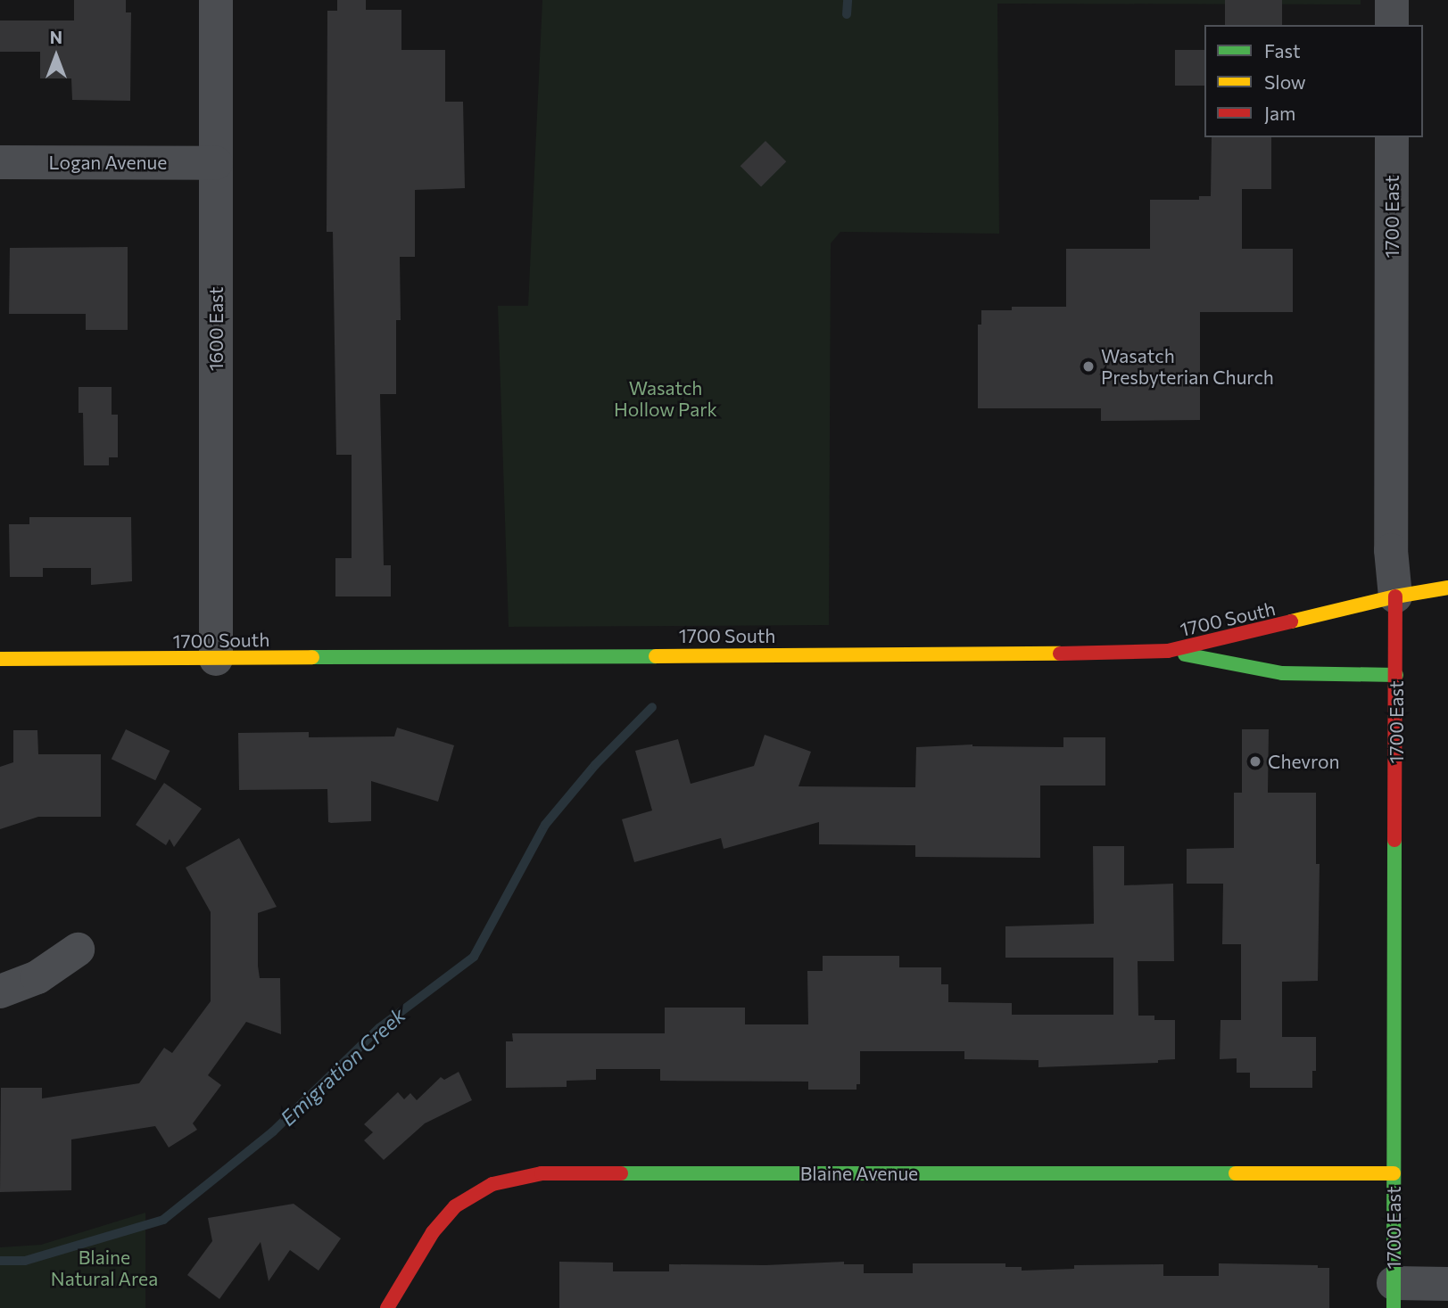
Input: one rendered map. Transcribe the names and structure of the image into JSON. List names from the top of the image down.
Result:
{
  "streets": {
    "street": [
      "Logan Avenue",
      "1700 East",
      "1600 East",
      "1700 South",
      "Blaine Avenue"
    ]
  },
  "crossings": [
    ["Logan Avenue", "1600 East"],
    ["1700 East", "1700 South"],
    ["1700 East", "Blaine Avenue"],
    ["1600 East", "1700 South"]
  ],
  "water": ["Emigration Creek"],
  "parks": ["Wasatch Hollow Park", "Blaine Natural Area"],
  "places": ["Wasatch Presbyterian Church", "Chevron"],
  "legend": ["Fast", "Slow", "Jam"],
  "north": "top"
}
